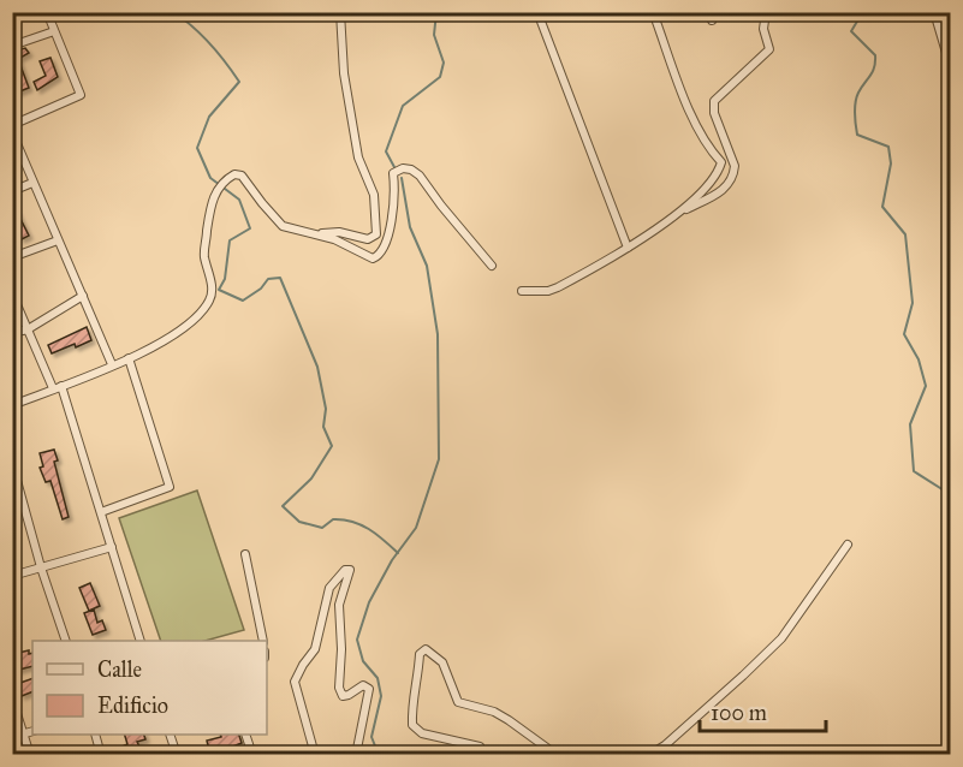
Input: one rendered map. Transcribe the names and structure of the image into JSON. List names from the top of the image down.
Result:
{
  "legend": ["Calle", "Edificio"],
  "scale_bar": "100 m"
}
